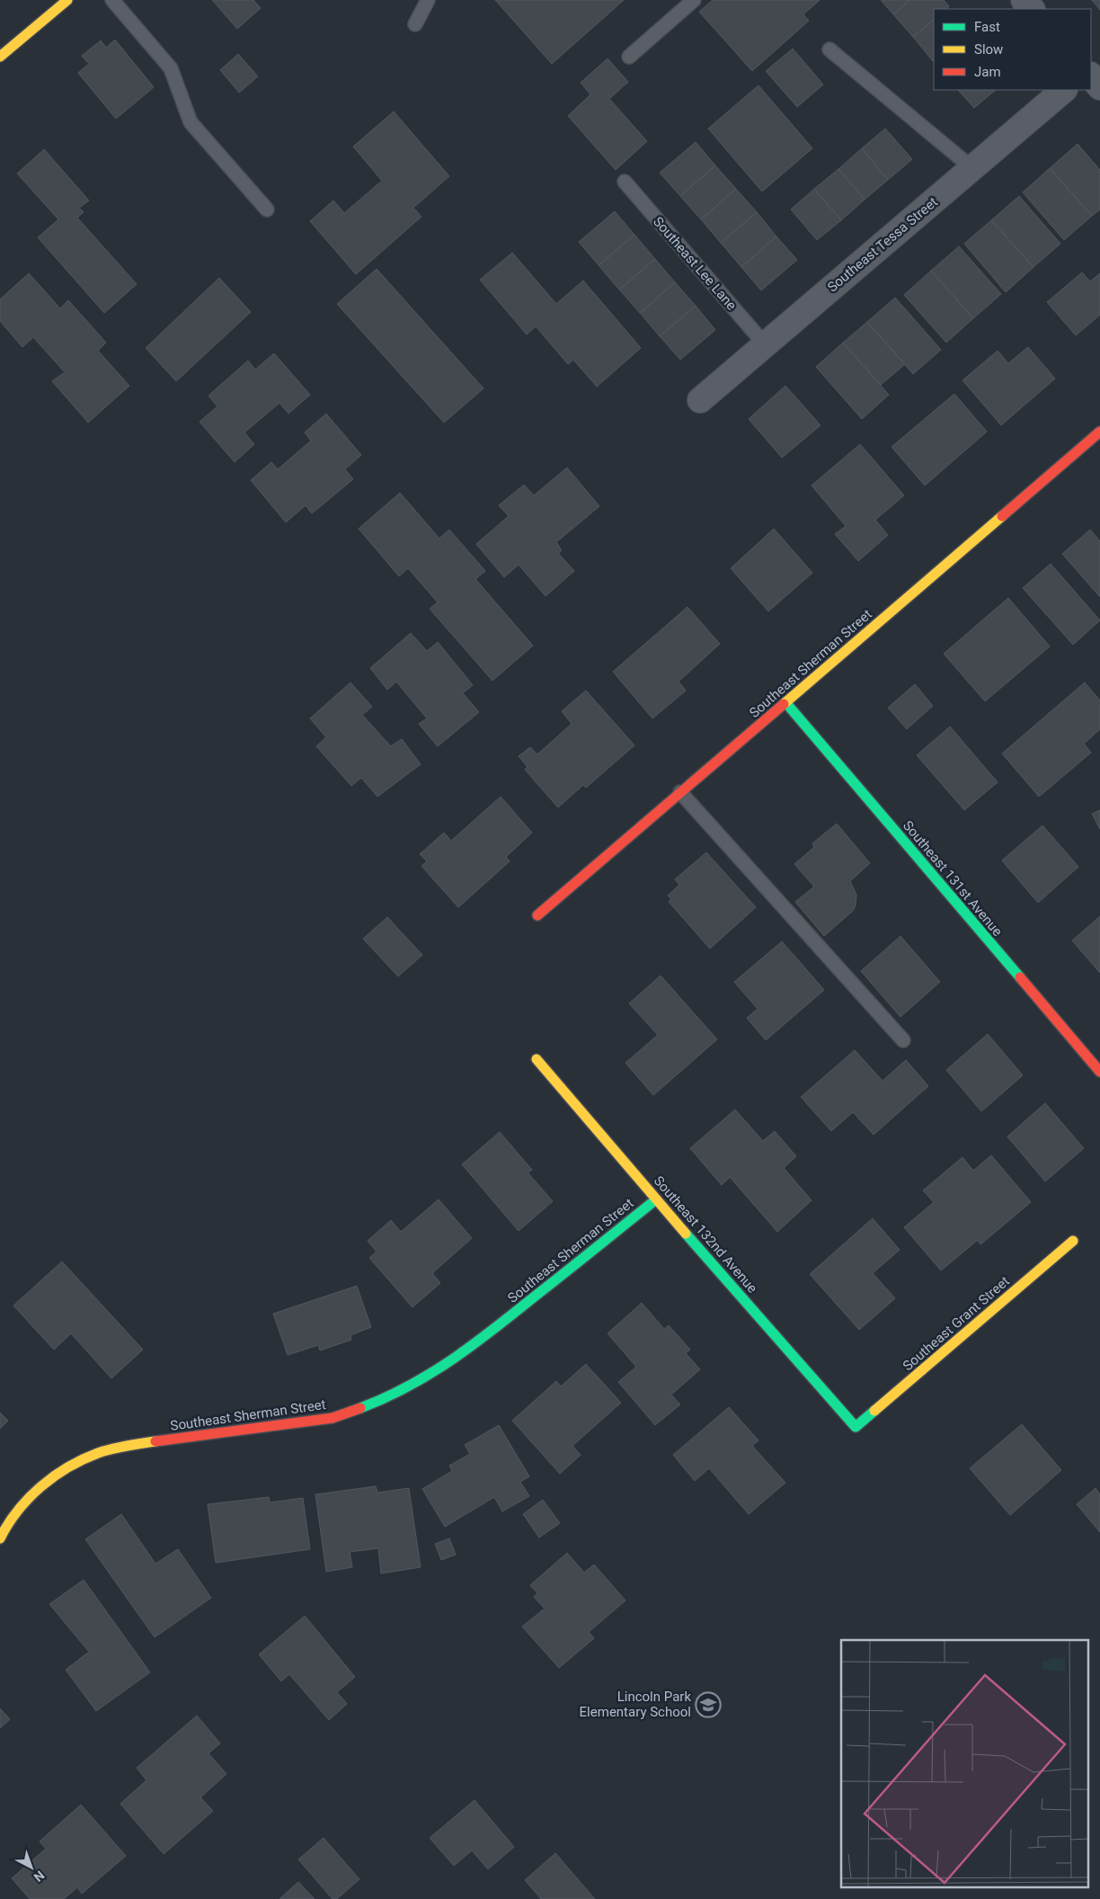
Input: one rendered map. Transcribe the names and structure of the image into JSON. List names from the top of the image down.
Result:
{
  "streets": {
    "street": [
      "Southeast Tessa Street",
      "Southeast Sherman Street",
      "Southeast 131st Avenue",
      "Southeast 132nd Avenue",
      "Southeast Grant Street"
    ],
    "lane": ["Southeast Lee Lane"]
  },
  "crossings": [
    ["Southeast Tessa Street", "Southeast Lee Lane"],
    ["Southeast Sherman Street", "Southeast 131st Avenue"],
    ["Southeast Sherman Street", "Southeast 132nd Avenue"],
    ["Southeast 132nd Avenue", "Southeast Grant Street"]
  ],
  "places": {
    "school or university": ["Lincoln Park Elementary School"]
  },
  "legend": ["Fast", "Slow", "Jam"],
  "north": "bottom right"
}
